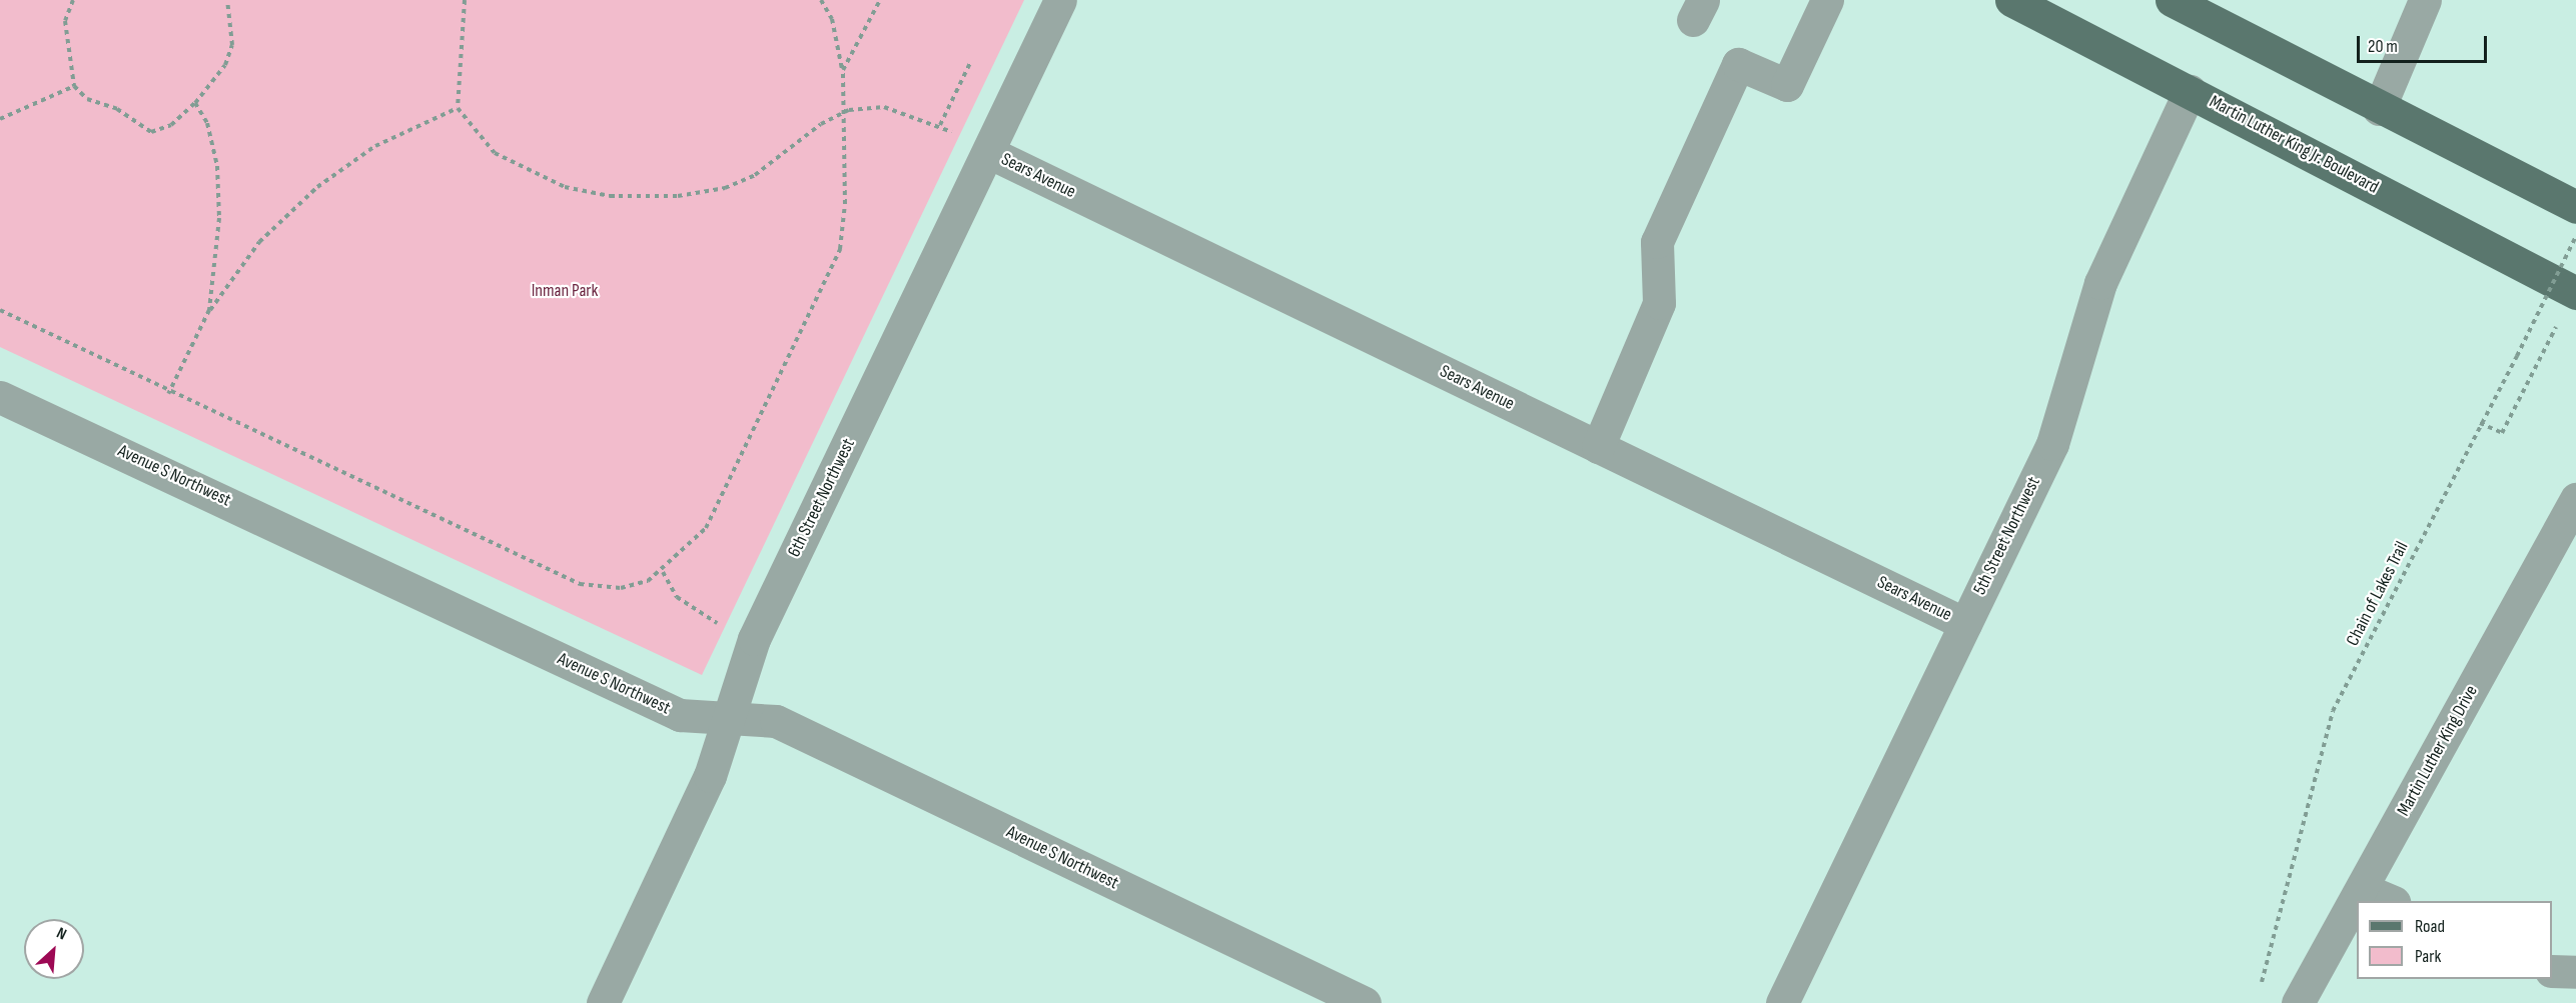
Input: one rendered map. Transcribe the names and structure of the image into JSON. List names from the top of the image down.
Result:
{
  "streets": {
    "main road": ["Martin Luther King Jr. Boulevard"],
    "street": [
      "Sears Avenue",
      "Avenue S Northwest",
      "6th Street Northwest",
      "5th Street Northwest",
      "Martin Luther King Drive"
    ],
    "path": ["Chain of Lakes Trail"]
  },
  "crossings": [
    ["Martin Luther King Jr. Boulevard", "5th Street Northwest"],
    ["Sears Avenue", "6th Street Northwest"],
    ["Sears Avenue", "5th Street Northwest"],
    ["Avenue S Northwest", "6th Street Northwest"]
  ],
  "parks": ["Inman Park"],
  "legend": ["Road", "Park"],
  "scale_bar": "20 m",
  "north": "top right"
}
